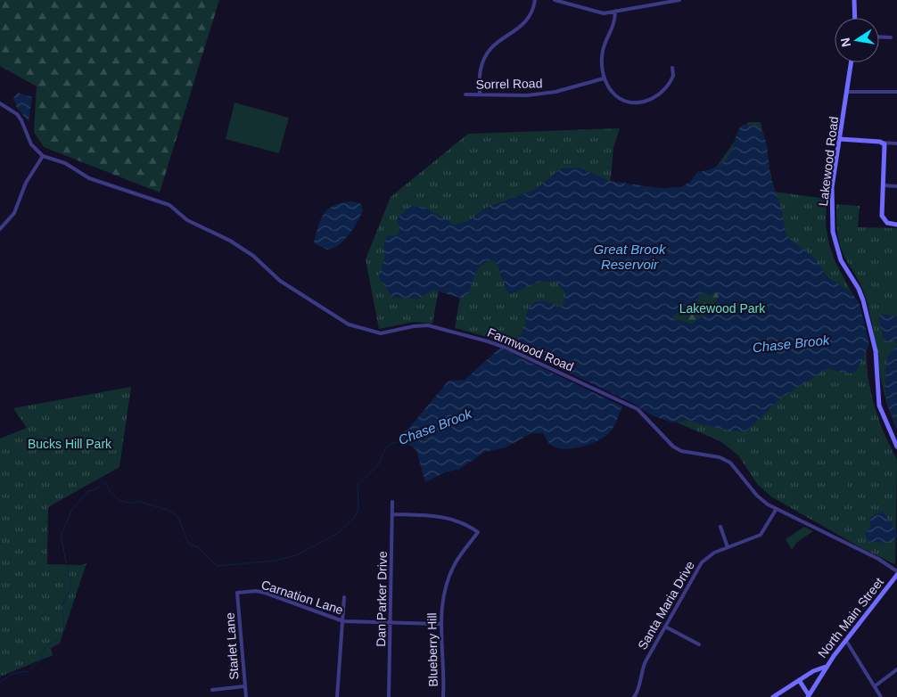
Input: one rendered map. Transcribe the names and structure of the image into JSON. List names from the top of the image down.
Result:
{
  "streets": {
    "main road": ["Lakewood Road", "North Main Street"],
    "street": [
      "Sorrel Road",
      "Farmwood Road",
      "Carnation Lane",
      "Dan Parker Drive",
      "Santa Maria Drive",
      "Starlet Lane",
      "Blueberry Hill"
    ]
  },
  "crossings": [
    ["Farmwood Road", "Santa Maria Drive"],
    ["Carnation Lane", "Dan Parker Drive"],
    ["Carnation Lane", "Starlet Lane"],
    ["Carnation Lane", "Blueberry Hill"],
    ["Dan Parker Drive", "Blueberry Hill"]
  ],
  "water": ["Great Brook Reservoir", "Chase Brook"],
  "parks": ["Lakewood Park", "Bucks Hill Park"],
  "north": "left"
}
